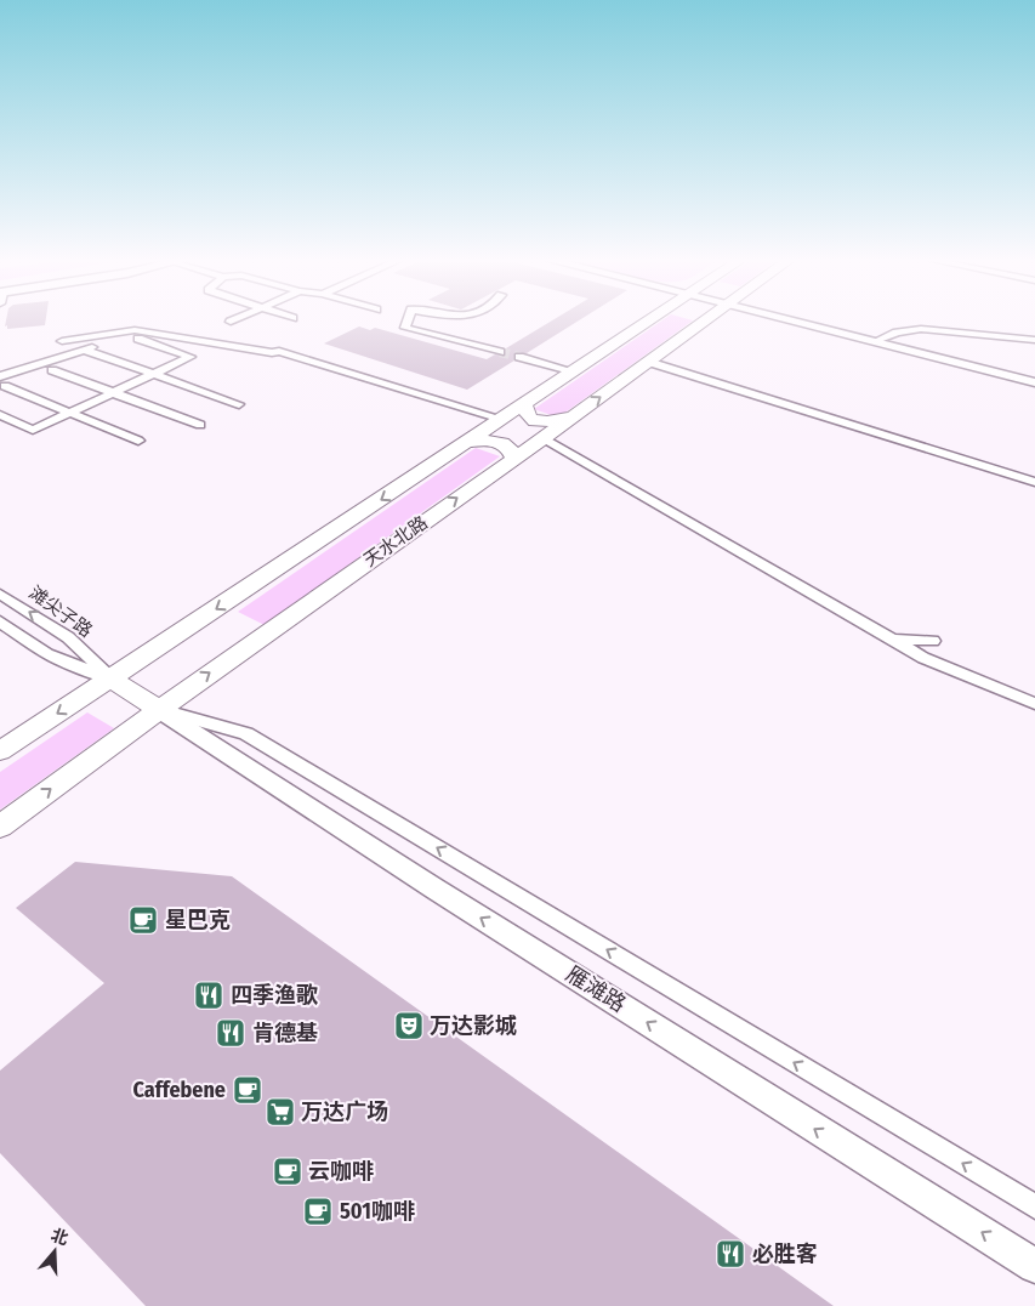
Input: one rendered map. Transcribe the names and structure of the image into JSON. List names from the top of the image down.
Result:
{
  "streets": {
    "main road": ["天水北路", "雁滩路"],
    "street": ["滩尖子路"]
  },
  "crossings": [
    ["天水北路", "雁滩路"]
  ],
  "one_way": ["雁滩路"],
  "places": {
    "cafe": [
      "星巴克",
      "Caffebene",
      "云咖啡",
      "501咖啡"
    ],
    "restaurant": ["四季渔歌", "肯德基", "必胜客"],
    "theatre": ["万达影城"],
    "supermarket": ["万达广场"]
  },
  "north": "top"
}
